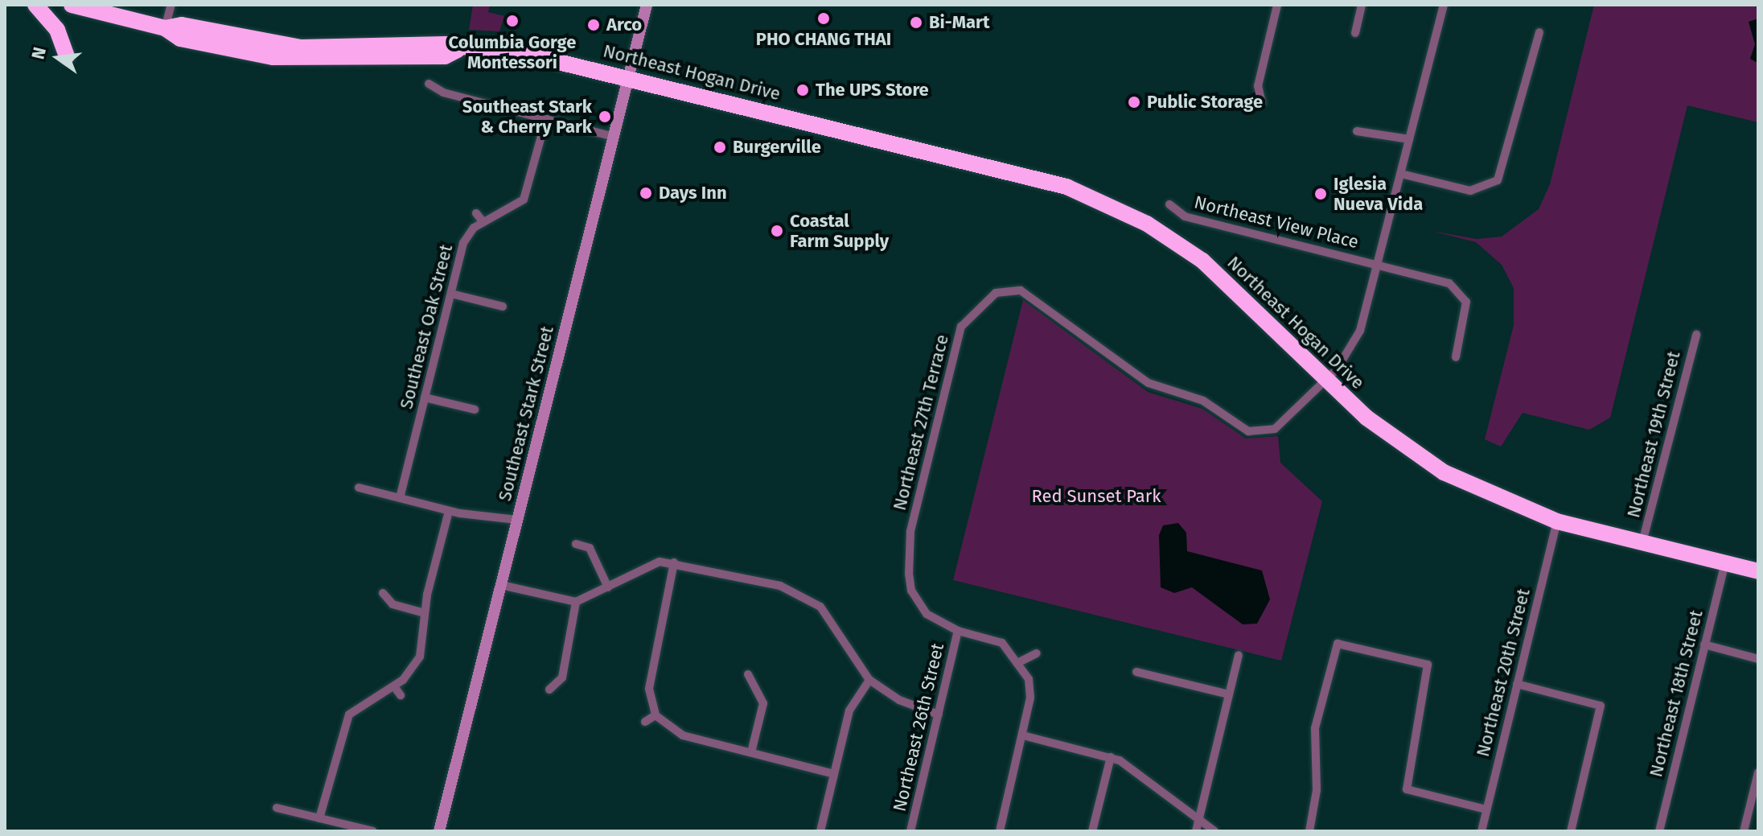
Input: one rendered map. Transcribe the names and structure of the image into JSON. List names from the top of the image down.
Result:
{
  "streets": {
    "highway": ["Northeast Hogan Drive"],
    "main road": ["Southeast Stark Street"],
    "street": [
      "Northeast View Place",
      "Southeast Oak Street",
      "Northeast 27th Terrace",
      "Northeast 19th Street",
      "Northeast 20th Street",
      "Northeast 18th Street",
      "Northeast 26th Street"
    ]
  },
  "crossings": [
    ["Northeast Hogan Drive", "Southeast Stark Street"],
    ["Northeast Hogan Drive", "Northeast 27th Terrace"],
    ["Northeast Hogan Drive", "Northeast 19th Street"],
    ["Northeast Hogan Drive", "Northeast 20th Street"],
    ["Northeast Hogan Drive", "Northeast 18th Street"],
    ["Northeast 27th Terrace", "Northeast 26th Street"]
  ],
  "parks": ["Red Sunset Park"],
  "places": [
    "PHO CHANG THAI",
    "Columbia Gorge Montessori",
    "Bi-Mart",
    "Arco",
    "The UPS Store",
    "Public Storage",
    "Southeast Stark & Cherry Park",
    "Burgerville",
    "Days Inn",
    "Iglesia Nueva Vida",
    "Coastal Farm Supply"
  ],
  "north": "left"
}
